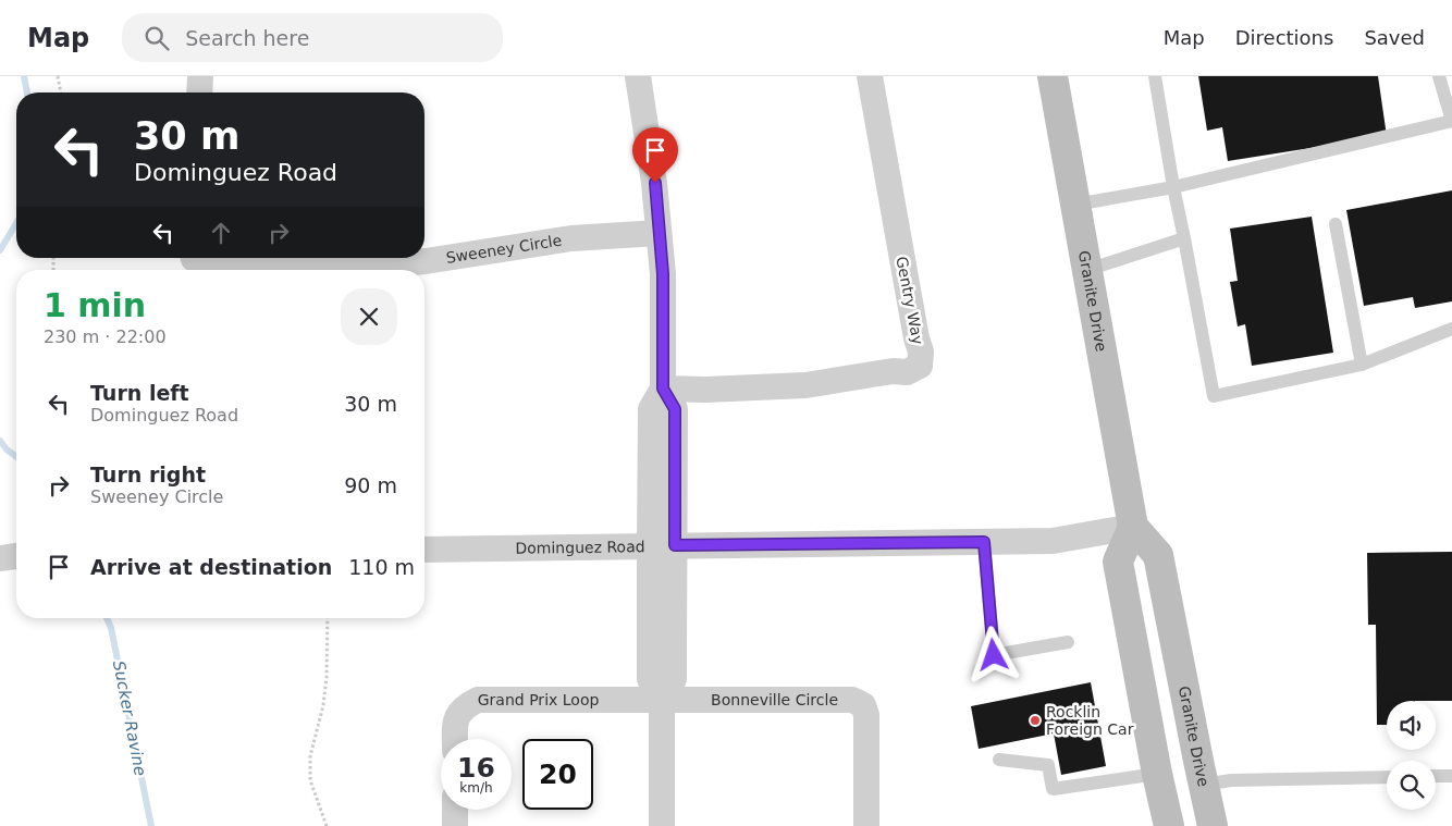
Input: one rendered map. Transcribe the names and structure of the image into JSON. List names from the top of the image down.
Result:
{
  "streets": {
    "street": [
      "Sweeney Circle",
      "Gentry Way",
      "Granite Drive",
      "Dominguez Road",
      "Bonneville Circle",
      "Grand Prix Loop"
    ]
  },
  "crossings": [
    ["Granite Drive", "Dominguez Road"],
    ["Bonneville Circle", "Grand Prix Loop"]
  ],
  "water": ["Sucker Ravine"],
  "places": ["Rocklin Foreign Car"],
  "page": {
    "header": "Map",
    "search": "Search here",
    "nav": ["Map", "Directions", "Saved"],
    "turn": ["30 m", "Dominguez Road"],
    "heading": ["1 min", "230 m · 22:00"],
    "list": [
      {
        "name": "Turn left",
        "note": "Dominguez Road",
        "value": "30 m"
      },
      {
        "name": "Turn right",
        "note": "Sweeney Circle",
        "value": "90 m"
      },
      {
        "name": "Arrive at destination",
        "value": "110 m"
      }
    ],
    "speed": "16 km/h",
    "limit": "20"
  }
}
